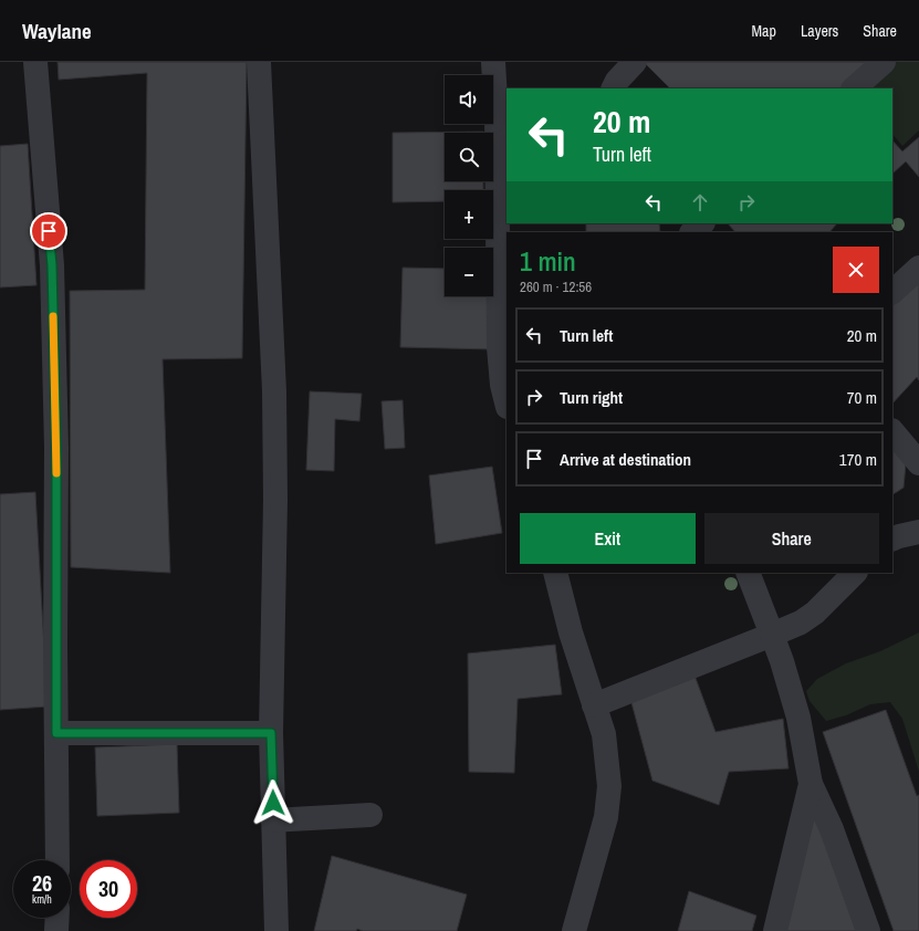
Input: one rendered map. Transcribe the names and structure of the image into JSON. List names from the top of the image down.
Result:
{
  "page": {
    "header": "Waylane",
    "nav": ["Map", "Layers", "Share"],
    "map_buttons": ["+", "−"],
    "turn": ["20 m", "Turn left"],
    "heading": ["1 min", "260 m · 12:56"],
    "list": [
      {
        "name": "Turn left",
        "value": "20 m"
      },
      {
        "name": "Turn right",
        "value": "70 m"
      },
      {
        "name": "Arrive at destination",
        "value": "170 m"
      }
    ],
    "buttons": ["Exit", "Share"],
    "speed": "26 km/h",
    "limit": "30"
  }
}
